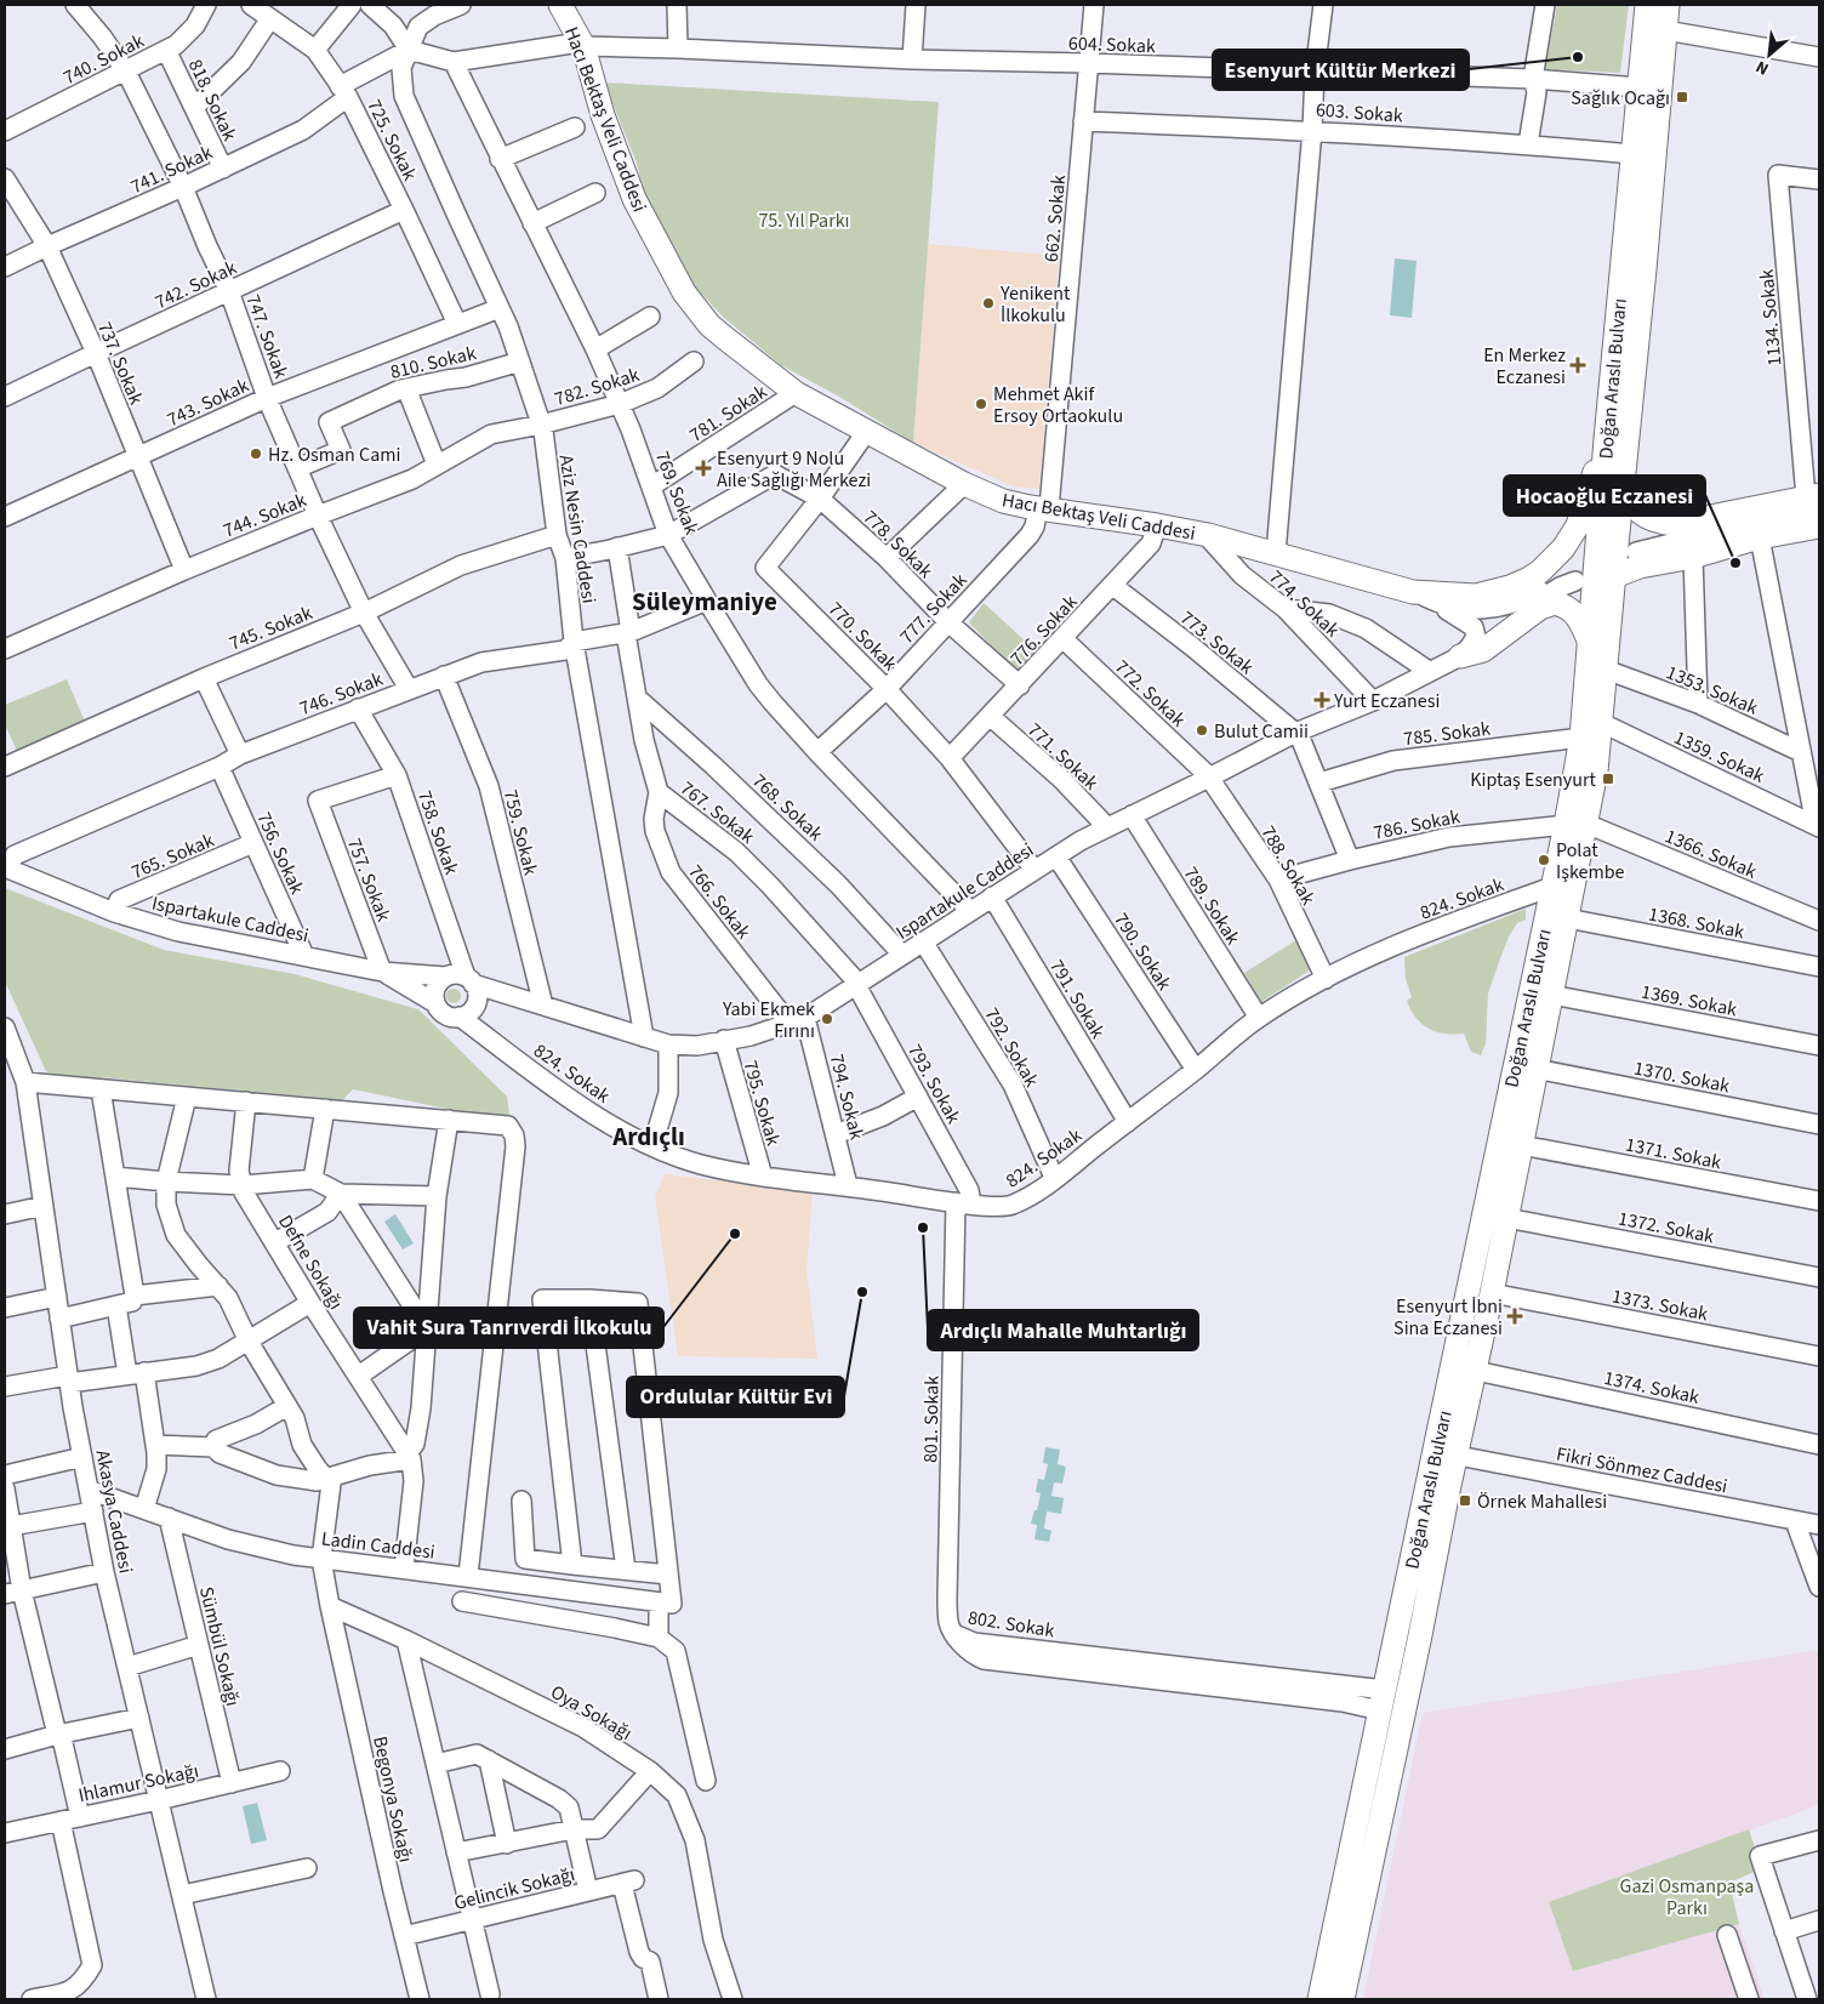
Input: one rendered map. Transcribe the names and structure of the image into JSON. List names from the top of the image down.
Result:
{
  "streets": {
    "main road": ["Hacı Bektaş Veli Caddesi", "Doğan Araslı Bulvarı"],
    "street": [
      "604. Sokak",
      "740. Sokak",
      "818. Sokak",
      "603. Sokak",
      "725. Sokak",
      "741. Sokak",
      "662. Sokak",
      "742. Sokak",
      "1134. Sokak",
      "747. Sokak",
      "810. Sokak",
      "737. Sokak",
      "782. Sokak",
      "743. Sokak",
      "781. Sokak",
      "769. Sokak",
      "744. Sokak",
      "Aziz Nesin Caddesi",
      "778. Sokak",
      "774. Sokak",
      "777. Sokak",
      "745. Sokak",
      "776. Sokak",
      "770. Sokak",
      "773. Sokak",
      "1353. Sokak",
      "746. Sokak",
      "772. Sokak",
      "785. Sokak",
      "771. Sokak",
      "1359. Sokak",
      "768. Sokak",
      "767. Sokak",
      "786. Sokak",
      "758. Sokak",
      "759. Sokak",
      "756. Sokak",
      "1366. Sokak",
      "765. Sokak",
      "788. Sokak",
      "757. Sokak",
      "Ispartakule Caddesi",
      "824. Sokak",
      "766. Sokak",
      "789. Sokak",
      "1368. Sokak",
      "790. Sokak",
      "791. Sokak",
      "1369. Sokak",
      "792. Sokak",
      "1370. Sokak",
      "793. Sokak",
      "794. Sokak",
      "795. Sokak",
      "1371. Sokak",
      "1372. Sokak",
      "Defne Sokağı",
      "1373. Sokak",
      "1374. Sokak",
      "801. Sokak",
      "Fikri Sönmez Caddesi",
      "Akasya Caddesi",
      "Ladin Caddesi",
      "802. Sokak",
      "Sümbül Sokağı",
      "Oya Sokağı",
      "Ihlamur Sokağı",
      "Begonya Sokağı",
      "Gelincik Sokağı"
    ]
  },
  "crossings": [
    ["604. Sokak", "Hacı Bektaş Veli Caddesi"],
    ["604. Sokak", "662. Sokak"],
    ["604. Sokak", "Doğan Araslı Bulvarı"],
    ["604. Sokak", "769. Sokak"],
    ["740. Sokak", "818. Sokak"],
    ["740. Sokak", "747. Sokak"],
    ["818. Sokak", "741. Sokak"],
    ["603. Sokak", "662. Sokak"],
    ["603. Sokak", "Doğan Araslı Bulvarı"],
    ["Hacı Bektaş Veli Caddesi", "662. Sokak"],
    ["Hacı Bektaş Veli Caddesi", "Doğan Araslı Bulvarı"],
    ["Hacı Bektaş Veli Caddesi", "781. Sokak"],
    ["Hacı Bektaş Veli Caddesi", "774. Sokak"],
    ["Hacı Bektaş Veli Caddesi", "777. Sokak"],
    ["Hacı Bektaş Veli Caddesi", "776. Sokak"],
    ["Hacı Bektaş Veli Caddesi", "770. Sokak"],
    ["725. Sokak", "741. Sokak"],
    ["725. Sokak", "742. Sokak"],
    ["725. Sokak", "743. Sokak"],
    ["741. Sokak", "747. Sokak"],
    ["741. Sokak", "737. Sokak"],
    ["741. Sokak", "Aziz Nesin Caddesi"],
    ["662. Sokak", "777. Sokak"],
    ["742. Sokak", "747. Sokak"],
    ["742. Sokak", "737. Sokak"],
    ["747. Sokak", "810. Sokak"],
    ["747. Sokak", "743. Sokak"],
    ["747. Sokak", "744. Sokak"],
    ["747. Sokak", "745. Sokak"],
    ["747. Sokak", "746. Sokak"],
    ["810. Sokak", "Aziz Nesin Caddesi"],
    ["737. Sokak", "743. Sokak"],
    ["737. Sokak", "744. Sokak"],
    ["Doğan Araslı Bulvarı", "1353. Sokak"],
    ["Doğan Araslı Bulvarı", "785. Sokak"],
    ["Doğan Araslı Bulvarı", "1359. Sokak"],
    ["Doğan Araslı Bulvarı", "786. Sokak"],
    ["Doğan Araslı Bulvarı", "1366. Sokak"],
    ["Doğan Araslı Bulvarı", "824. Sokak"],
    ["Doğan Araslı Bulvarı", "1368. Sokak"],
    ["Doğan Araslı Bulvarı", "1369. Sokak"],
    ["Doğan Araslı Bulvarı", "1370. Sokak"],
    ["Doğan Araslı Bulvarı", "1371. Sokak"],
    ["Doğan Araslı Bulvarı", "1372. Sokak"],
    ["Doğan Araslı Bulvarı", "1373. Sokak"],
    ["Doğan Araslı Bulvarı", "1374. Sokak"],
    ["Doğan Araslı Bulvarı", "Fikri Sönmez Caddesi"],
    ["Doğan Araslı Bulvarı", "802. Sokak"],
    ["782. Sokak", "769. Sokak"],
    ["782. Sokak", "744. Sokak"],
    ["782. Sokak", "Aziz Nesin Caddesi"],
    ["743. Sokak", "Aziz Nesin Caddesi"],
    ["781. Sokak", "769. Sokak"],
    ["769. Sokak", "778. Sokak"],
    ["769. Sokak", "777. Sokak"],
    ["769. Sokak", "746. Sokak"],
    ["769. Sokak", "Ispartakule Caddesi"],
    ["744. Sokak", "Aziz Nesin Caddesi"],
    ["Aziz Nesin Caddesi", "778. Sokak"],
    ["Aziz Nesin Caddesi", "745. Sokak"],
    ["Aziz Nesin Caddesi", "746. Sokak"],
    ["Aziz Nesin Caddesi", "Ispartakule Caddesi"],
    ["778. Sokak", "777. Sokak"],
    ["778. Sokak", "776. Sokak"],
    ["778. Sokak", "770. Sokak"],
    ["778. Sokak", "767. Sokak"],
    ["774. Sokak", "Ispartakule Caddesi"],
    ["777. Sokak", "770. Sokak"],
    ["776. Sokak", "770. Sokak"],
    ["776. Sokak", "773. Sokak"],
    ["776. Sokak", "772. Sokak"],
    ["776. Sokak", "771. Sokak"],
    ["770. Sokak", "Ispartakule Caddesi"],
    ["773. Sokak", "Ispartakule Caddesi"],
    ["746. Sokak", "767. Sokak"],
    ["746. Sokak", "758. Sokak"],
    ["746. Sokak", "759. Sokak"],
    ["746. Sokak", "756. Sokak"],
    ["746. Sokak", "Ispartakule Caddesi"],
    ["772. Sokak", "788. Sokak"],
    ["772. Sokak", "Ispartakule Caddesi"],
    ["771. Sokak", "Ispartakule Caddesi"],
    ["768. Sokak", "767. Sokak"],
    ["768. Sokak", "Ispartakule Caddesi"],
    ["767. Sokak", "Ispartakule Caddesi"],
    ["767. Sokak", "766. Sokak"],
    ["767. Sokak", "793. Sokak"],
    ["786. Sokak", "1366. Sokak"],
    ["786. Sokak", "788. Sokak"],
    ["758. Sokak", "757. Sokak"],
    ["758. Sokak", "Ispartakule Caddesi"],
    ["758. Sokak", "824. Sokak"],
    ["759. Sokak", "Ispartakule Caddesi"],
    ["756. Sokak", "765. Sokak"],
    ["756. Sokak", "Ispartakule Caddesi"],
    ["765. Sokak", "Ispartakule Caddesi"],
    ["788. Sokak", "Ispartakule Caddesi"],
    ["788. Sokak", "824. Sokak"],
    ["757. Sokak", "Ispartakule Caddesi"],
    ["Ispartakule Caddesi", "824. Sokak"],
    ["Ispartakule Caddesi", "766. Sokak"],
    ["Ispartakule Caddesi", "789. Sokak"],
    ["Ispartakule Caddesi", "790. Sokak"],
    ["Ispartakule Caddesi", "791. Sokak"],
    ["Ispartakule Caddesi", "792. Sokak"],
    ["Ispartakule Caddesi", "793. Sokak"],
    ["Ispartakule Caddesi", "794. Sokak"],
    ["Ispartakule Caddesi", "795. Sokak"],
    ["824. Sokak", "789. Sokak"],
    ["824. Sokak", "790. Sokak"],
    ["824. Sokak", "791. Sokak"],
    ["824. Sokak", "792. Sokak"],
    ["824. Sokak", "793. Sokak"],
    ["824. Sokak", "794. Sokak"],
    ["824. Sokak", "795. Sokak"],
    ["824. Sokak", "801. Sokak"],
    ["766. Sokak", "794. Sokak"],
    ["793. Sokak", "801. Sokak"],
    ["Defne Sokağı", "Ladin Caddesi"],
    ["801. Sokak", "802. Sokak"],
    ["Akasya Caddesi", "Ladin Caddesi"],
    ["Akasya Caddesi", "Ihlamur Sokağı"],
    ["Ladin Caddesi", "Sümbül Sokağı"],
    ["Sümbül Sokağı", "Ihlamur Sokağı"],
    ["Oya Sokağı", "Begonya Sokağı"],
    ["Begonya Sokağı", "Gelincik Sokağı"]
  ],
  "districts": ["Süleymaniye", "Ardıçlı"],
  "parks": ["75. Yıl Parkı", "Gazi Osmanpaşa Parkı"],
  "places": {
    "other": [
      "Esenyurt Kültür Merkezi",
      "Yenikent İlkokulu",
      "Mehmet Akif Ersoy Ortaokulu",
      "Hz. Osman Cami",
      "Hocaoğlu Eczanesi",
      "Bulut Camii",
      "Polat Işkembe",
      "Yabi Ekmek Fırını",
      "Ardıçlı Mahalle Muhtarlığı",
      "Vahit Sura Tanrıverdi İlkokulu",
      "Ordulular Kültür Evi"
    ],
    "transit": ["Sağlık Ocağı", "Kiptaş Esenyurt", "Örnek Mahallesi"],
    "health": [
      "En Merkez Eczanesi",
      "Esenyurt 9 Nolu Aile Sağlığı Merkezi",
      "Yurt Eczanesi",
      "Esenyurt İbni Sina Eczanesi"
    ]
  },
  "north": "bottom left"
}
